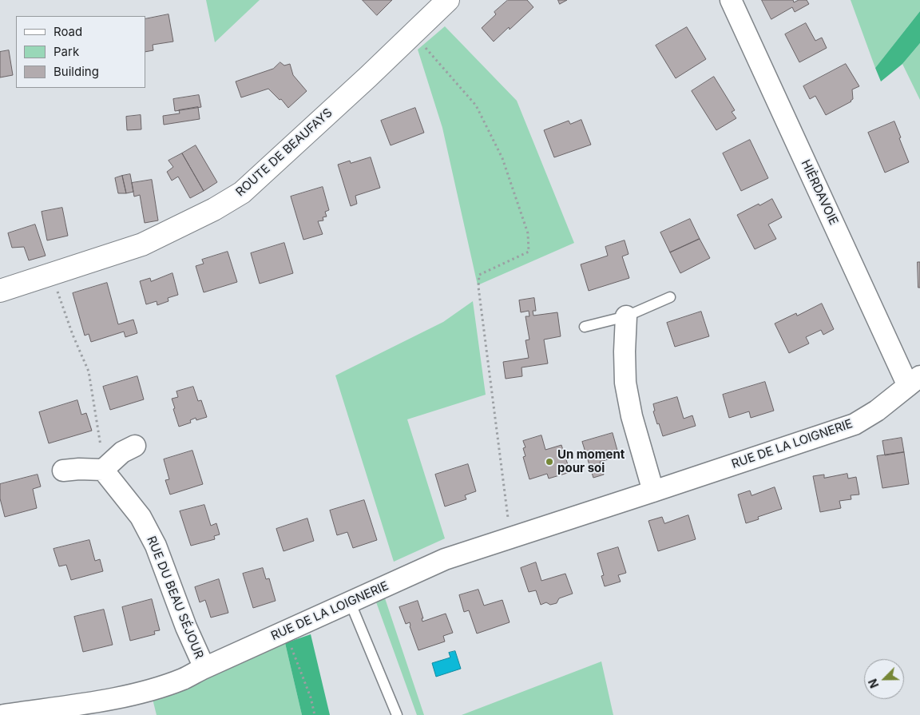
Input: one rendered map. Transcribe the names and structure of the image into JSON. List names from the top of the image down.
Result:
{
  "streets": {
    "street": [
      "ROUTE DE BEAUFAYS",
      "HIÈRDAVOIE",
      "RUE DE LA LOIGNERIE",
      "RUE DU BEAU SÉJOUR"
    ]
  },
  "crossings": [
    ["HIÈRDAVOIE", "RUE DE LA LOIGNERIE"],
    ["RUE DE LA LOIGNERIE", "RUE DU BEAU SÉJOUR"]
  ],
  "places": ["Un moment pour soi"],
  "legend": ["Road", "Park", "Building"],
  "north": "bottom left"
}
